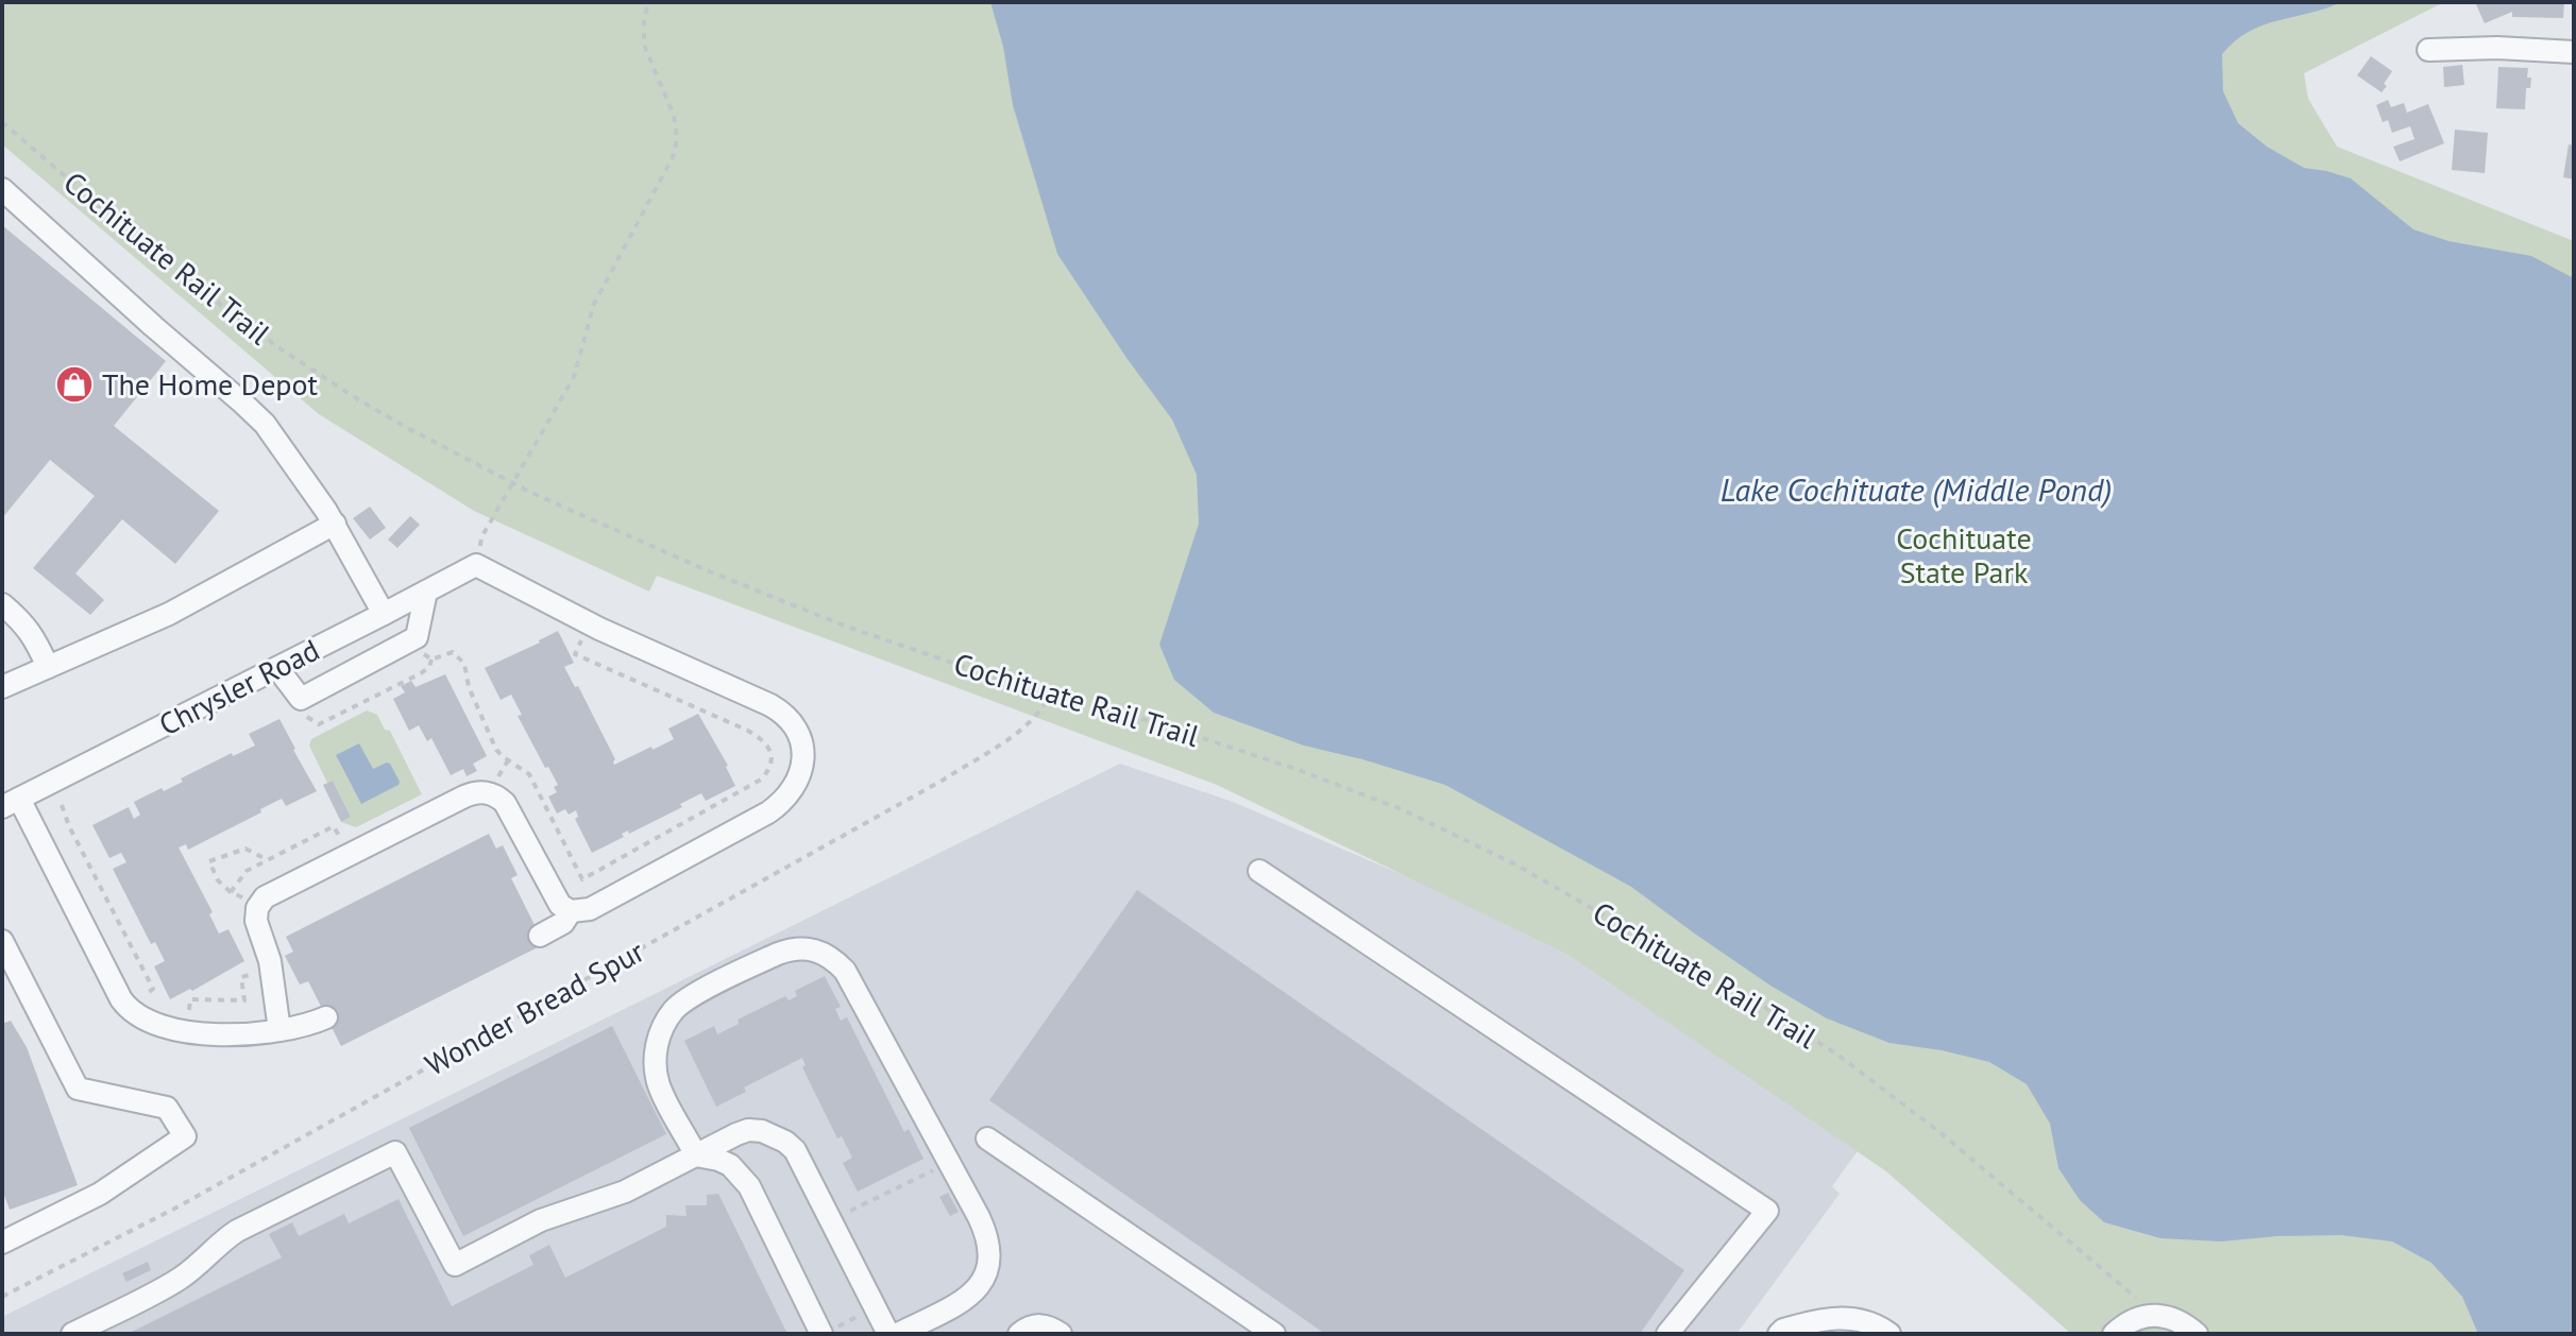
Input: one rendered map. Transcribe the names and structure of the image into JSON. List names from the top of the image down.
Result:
{
  "streets": {
    "street": ["Chrysler Road"],
    "path": ["Cochituate Rail Trail", "Wonder Bread Spur"]
  },
  "crossings": [
    ["Cochituate Rail Trail", "Wonder Bread Spur"]
  ],
  "water": ["Lake Cochituate (Middle Pond)"],
  "parks": ["Cochituate State Park"],
  "places": {
    "shop": ["The Home Depot"]
  }
}
